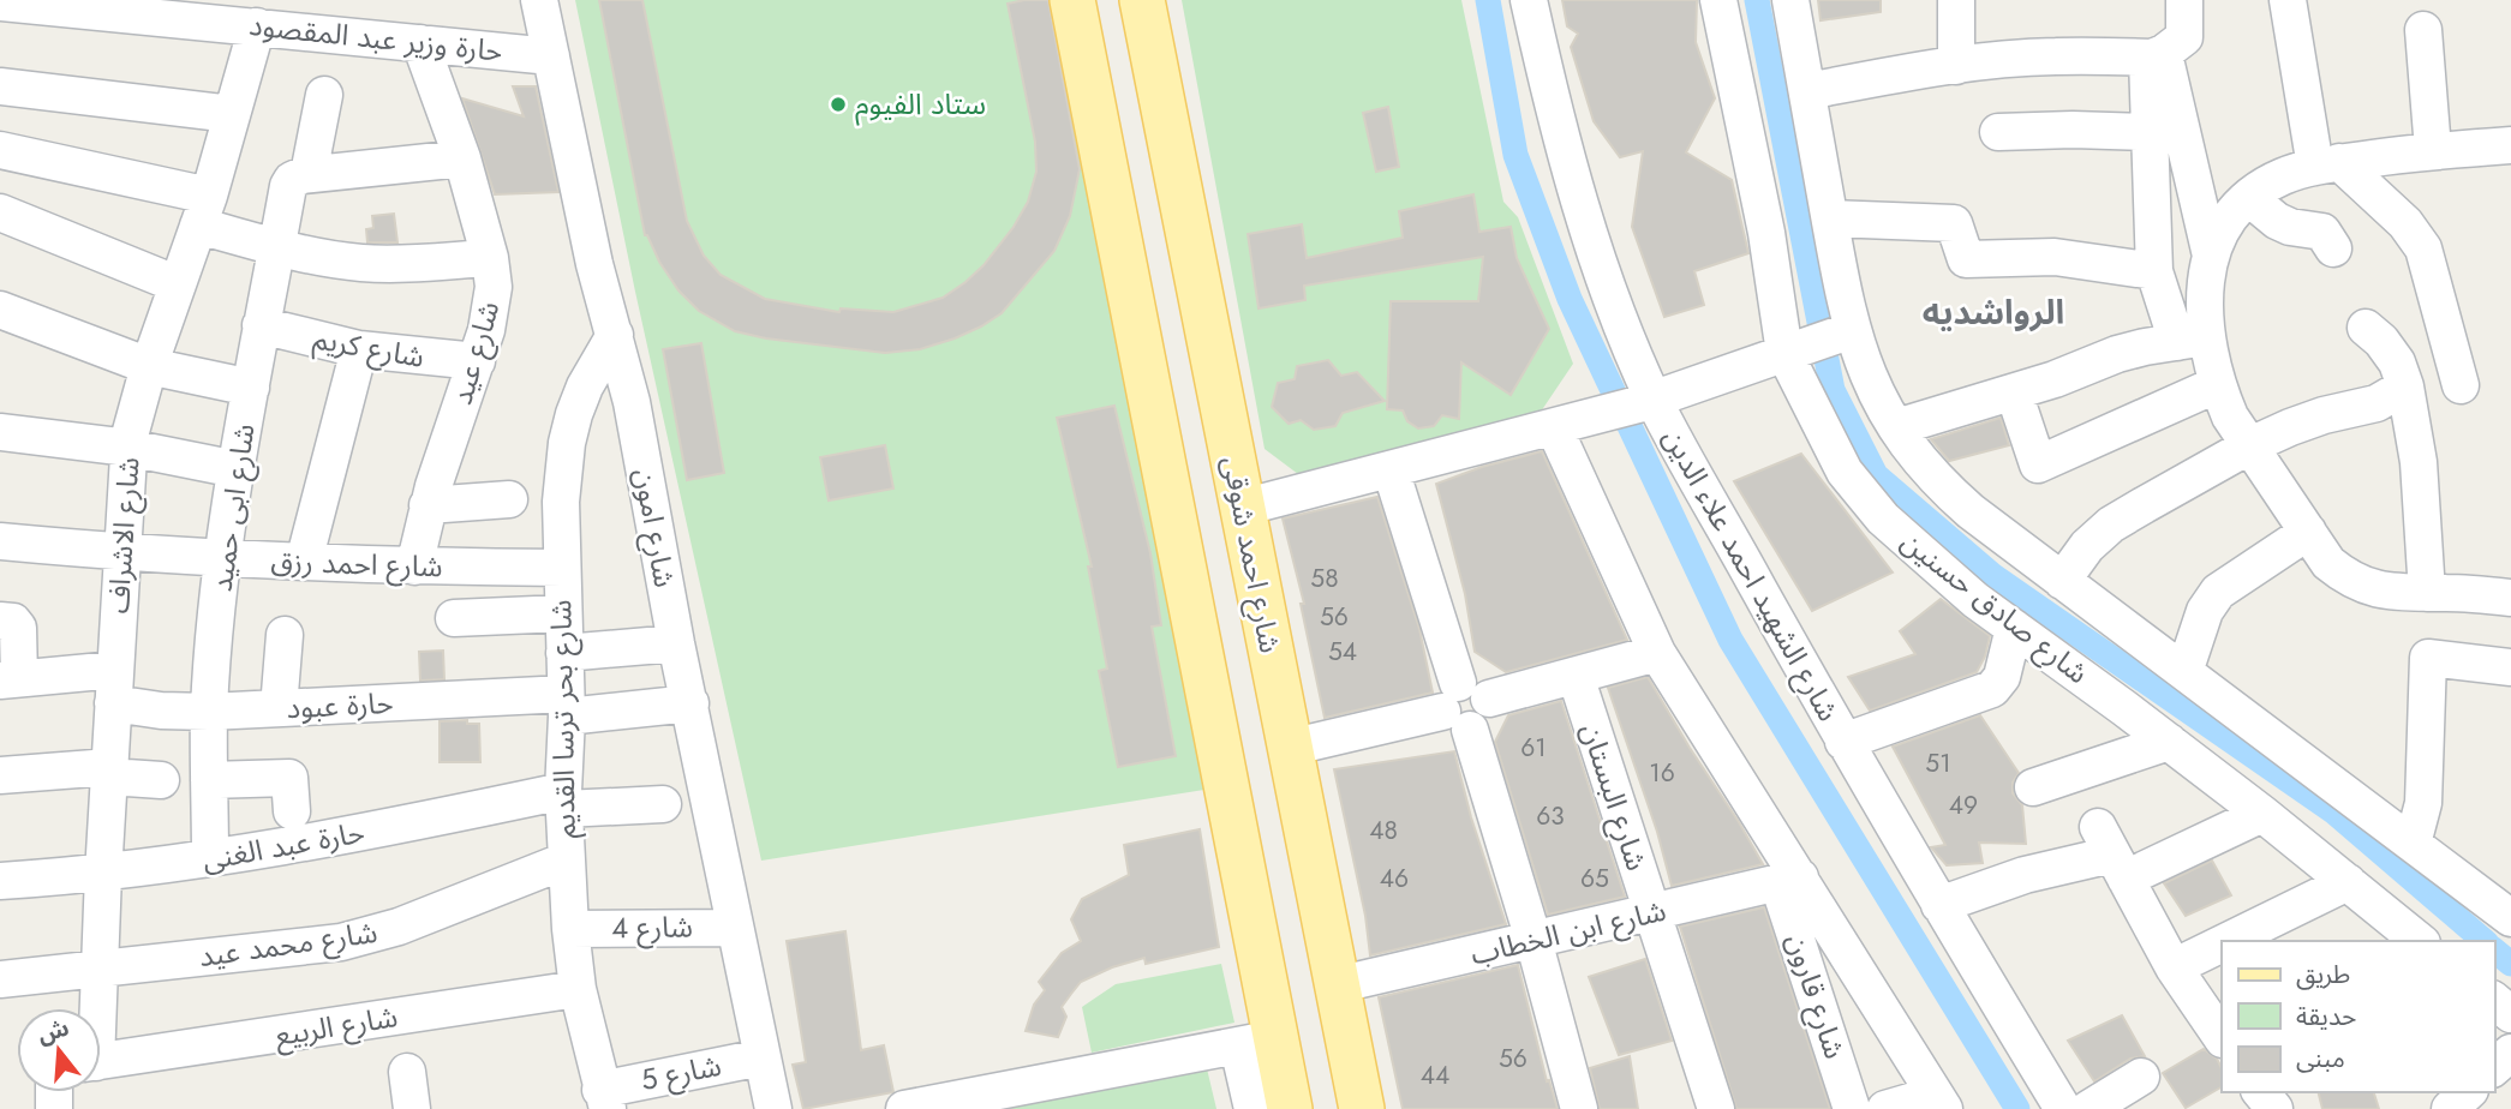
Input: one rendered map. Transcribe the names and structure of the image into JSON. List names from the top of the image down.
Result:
{
  "streets": {
    "main road": ["شارع احمد شوقى"],
    "street": [
      "حارة وزير عبد المقصود",
      "شارع كريم",
      "شارع عيد",
      "شارع ابى حميد",
      "شارع امون",
      "شارع الاشراف",
      "شارع احمد رزق",
      "شارع الشهيد احمد علاء الدين",
      "شارع صادق حسنين",
      "حارة عبود",
      "شارع بحر ترسا القديم",
      "شارع البستان",
      "حارة عبد الغنى",
      "شارع 4",
      "شارع ابن الخطاب",
      "شارع محمد عيد",
      "شارع قارون",
      "شارع الربيع",
      "شارع 5"
    ]
  },
  "crossings": [
    ["حارة وزير عبد المقصود", "شارع عيد"],
    ["حارة وزير عبد المقصود", "شارع امون"],
    ["حارة وزير عبد المقصود", "شارع الاشراف"],
    ["شارع كريم", "شارع عيد"],
    ["شارع كريم", "شارع ابى حميد"],
    ["شارع عيد", "شارع احمد رزق"],
    ["شارع ابى حميد", "شارع احمد رزق"],
    ["شارع ابى حميد", "حارة عبود"],
    ["شارع ابى حميد", "حارة عبد الغنى"],
    ["شارع امون", "حارة عبود"],
    ["شارع امون", "شارع بحر ترسا القديم"],
    ["شارع امون", "شارع 4"],
    ["شارع امون", "شارع 5"],
    ["شارع الاشراف", "شارع احمد رزق"],
    ["شارع الاشراف", "حارة عبود"],
    ["شارع الاشراف", "حارة عبد الغنى"],
    ["شارع الاشراف", "شارع محمد عيد"],
    ["شارع احمد شوقى", "شارع ابن الخطاب"],
    ["شارع احمد رزق", "شارع بحر ترسا القديم"],
    ["حارة عبود", "شارع بحر ترسا القديم"],
    ["شارع بحر ترسا القديم", "حارة عبد الغنى"],
    ["شارع بحر ترسا القديم", "شارع 4"],
    ["شارع بحر ترسا القديم", "شارع محمد عيد"],
    ["شارع بحر ترسا القديم", "شارع الربيع"],
    ["شارع بحر ترسا القديم", "شارع 5"],
    ["شارع البستان", "شارع ابن الخطاب"],
    ["شارع ابن الخطاب", "شارع قارون"]
  ],
  "districts": ["الرواشديه"],
  "places": ["ستاد الفيوم"],
  "house_numbers": [
    "58",
    "56",
    "54",
    "61",
    "51",
    "16",
    "49",
    "63",
    "48",
    "46",
    "65",
    "56",
    "44"
  ],
  "legend": ["طريق", "حديقة", "مبنى"],
  "north": "top"
}
